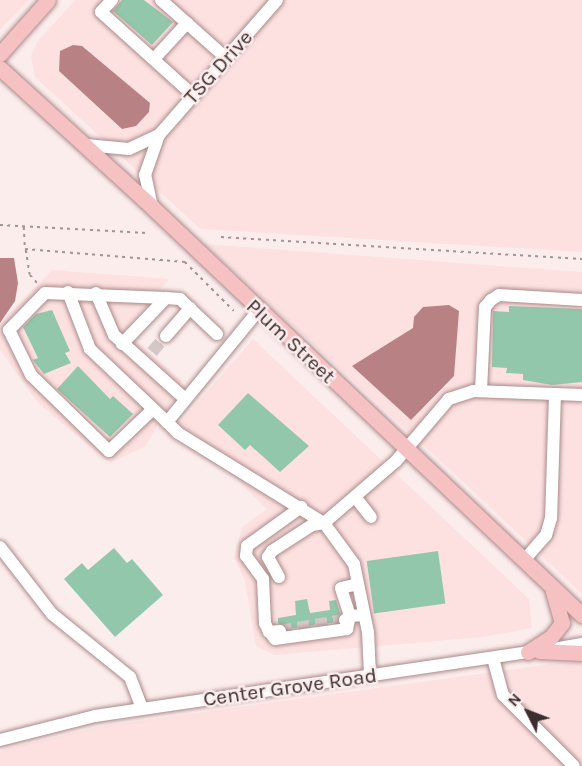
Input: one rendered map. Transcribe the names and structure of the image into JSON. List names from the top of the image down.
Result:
{
  "streets": {
    "main road": ["Plum Street"],
    "street": ["TSG Drive", "Center Grove Road"]
  },
  "crossings": [
    ["TSG Drive", "Plum Street"]
  ],
  "north": "top left"
}
